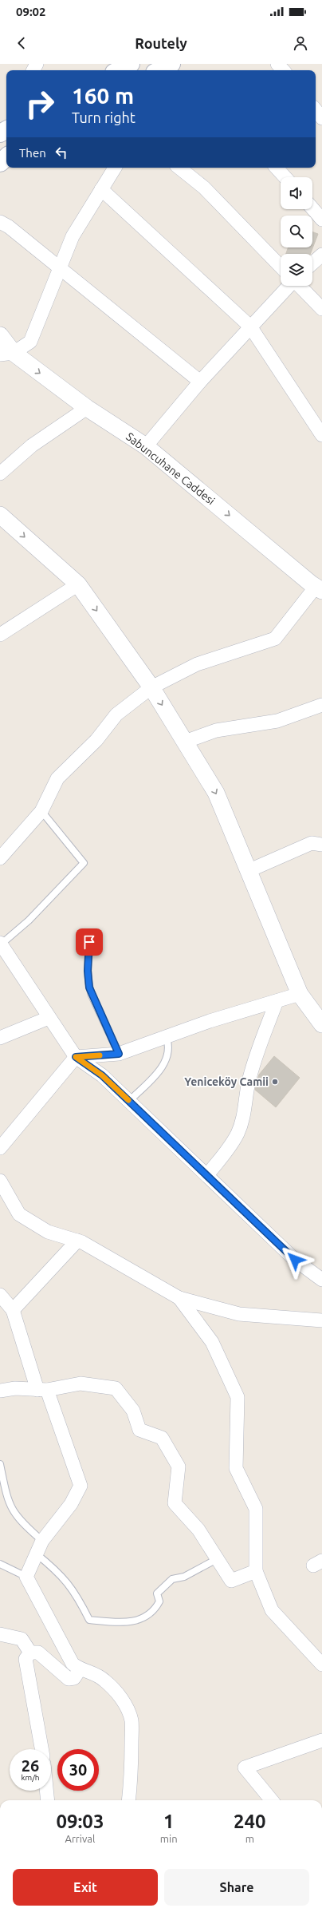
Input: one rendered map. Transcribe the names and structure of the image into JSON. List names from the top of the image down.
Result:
{
  "streets": {
    "street": ["Sabuncuhane Caddesi"]
  },
  "places": ["Yeniceköy Camii"],
  "page": {
    "status": "09:02",
    "header": "Routely",
    "turn": ["160 m", "Turn right"],
    "then": "Then",
    "speed": "26 km/h",
    "limit": "30",
    "eta": [
      "09:03",
      "Arrival",
      "1",
      "min",
      "240",
      "m"
    ],
    "buttons": ["Exit", "Share"]
  }
}
